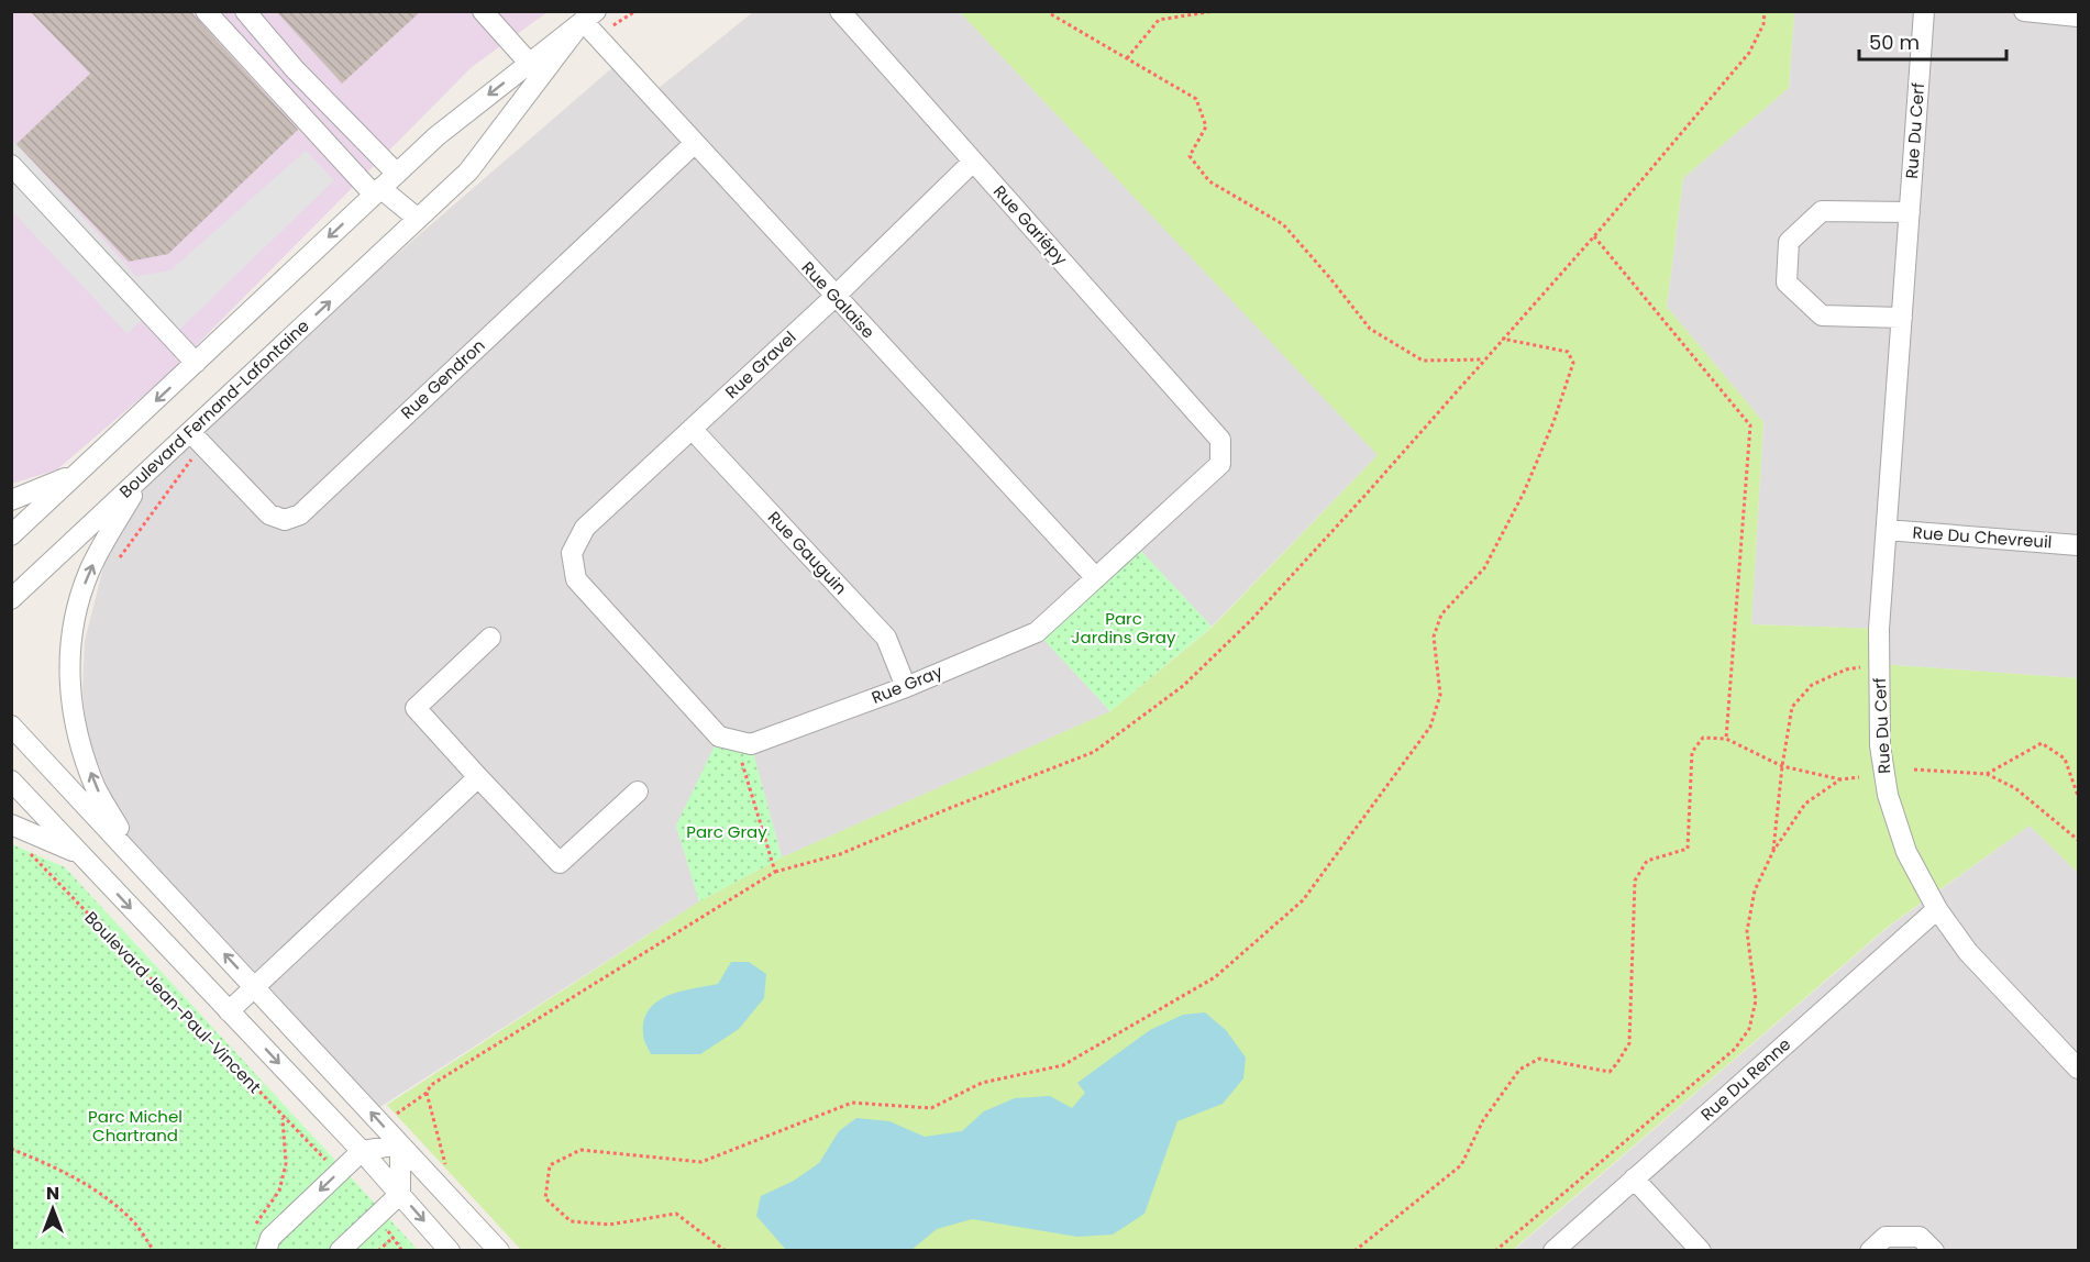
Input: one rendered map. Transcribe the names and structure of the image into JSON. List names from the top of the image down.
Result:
{
  "streets": {
    "street": [
      "Rue Du Cerf",
      "Rue Gariépy",
      "Rue Galaise",
      "Rue Gravel",
      "Rue Gendron",
      "Boulevard Fernand-Lafontaine",
      "Rue Du Chevreuil",
      "Rue Gauguin",
      "Rue Gray",
      "Boulevard Jean-Paul-Vincent",
      "Rue Du Renne"
    ]
  },
  "crossings": [
    ["Rue Du Cerf", "Rue Du Chevreuil"],
    ["Rue Du Cerf", "Rue Du Renne"],
    ["Rue Gariépy", "Rue Gravel"],
    ["Rue Gariépy", "Rue Gray"],
    ["Rue Galaise", "Rue Gravel"],
    ["Rue Galaise", "Rue Gendron"],
    ["Rue Galaise", "Boulevard Fernand-Lafontaine"],
    ["Rue Galaise", "Rue Gray"],
    ["Rue Gravel", "Rue Gauguin"],
    ["Rue Gravel", "Rue Gray"],
    ["Rue Gendron", "Boulevard Fernand-Lafontaine"],
    ["Rue Gauguin", "Rue Gray"]
  ],
  "parks": ["Parc Jardins Gray", "Parc Gray", "Parc Michel Chartrand"],
  "scale_bar": "50 m",
  "north": "top"
}
